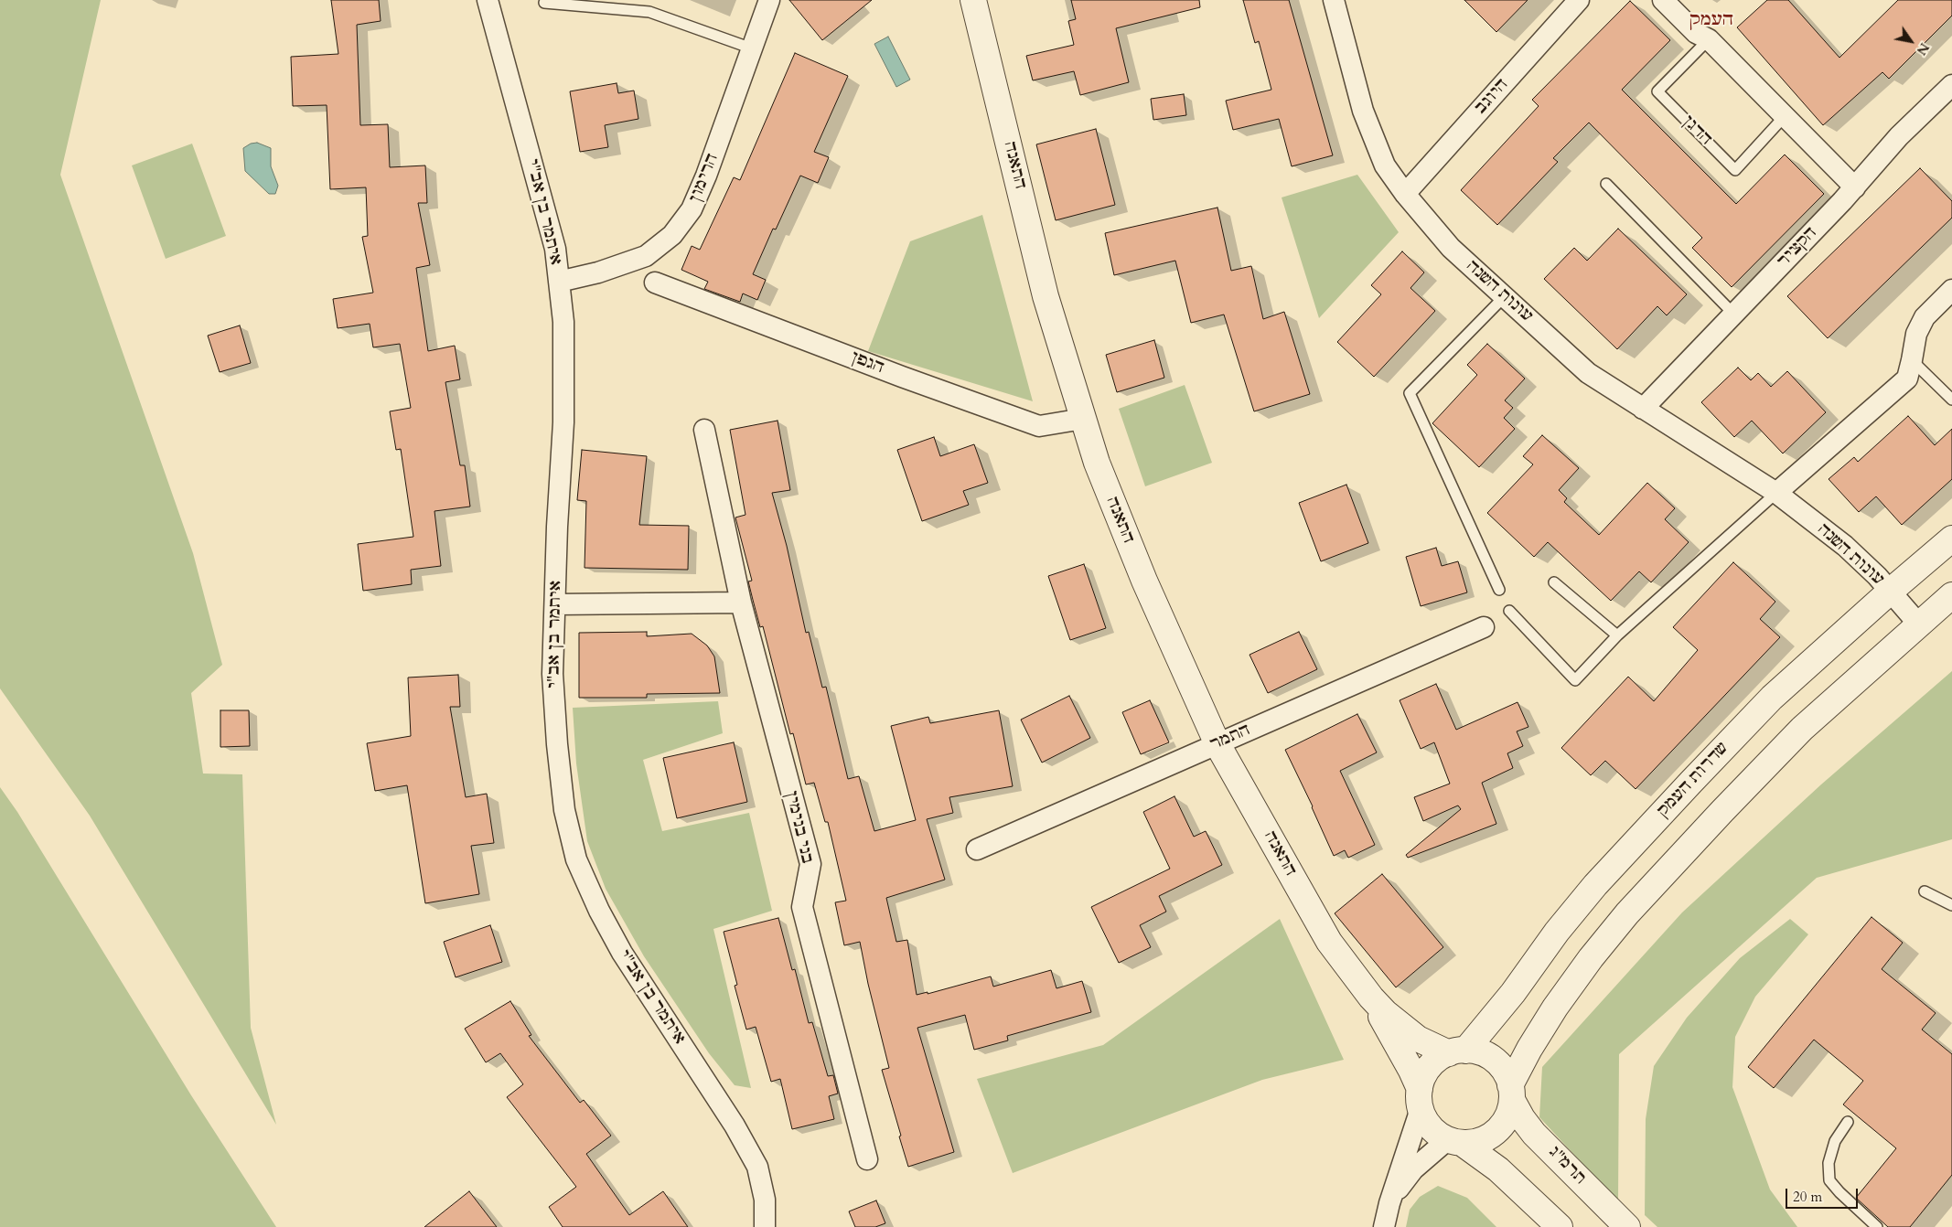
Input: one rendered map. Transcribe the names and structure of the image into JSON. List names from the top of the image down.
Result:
{
  "streets": {
    "street": [
      "היוגב",
      "התאנה",
      "הרימון",
      "איתמר בן אב\"י",
      "הקציר",
      "עונות השנה",
      "הגפן",
      "התמר",
      "שדרות העמק",
      "בני בנימין",
      "תרמ\"ג"
    ],
    "lane": ["הדגן"]
  },
  "crossings": [
    ["היוגב", "עונות השנה"],
    ["התאנה", "הגפן"],
    ["התאנה", "התמר"],
    ["התאנה", "שדרות העמק"],
    ["התאנה", "תרמ\"ג"],
    ["הרימון", "איתמר בן אב\"י"],
    ["הקציר", "עונות השנה"],
    ["עונות השנה", "שדרות העמק"],
    ["שדרות העמק", "תרמ\"ג"]
  ],
  "districts": ["העמק"],
  "scale_bar": "20 m",
  "north": "bottom right"
}
